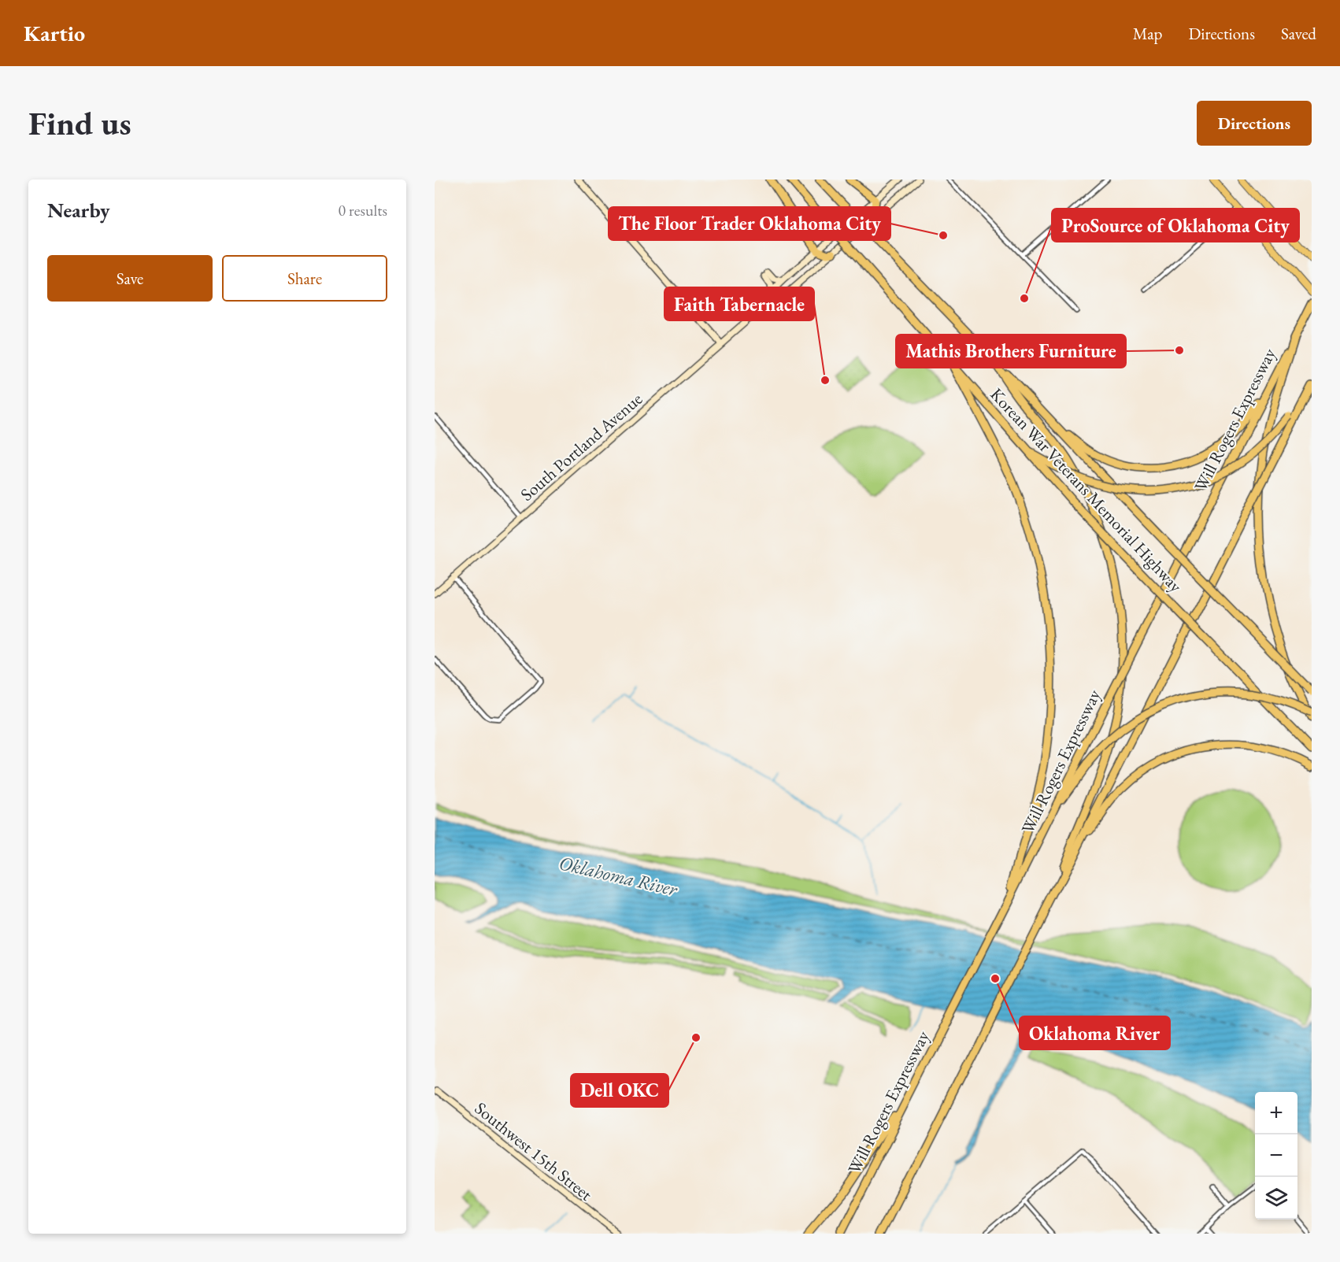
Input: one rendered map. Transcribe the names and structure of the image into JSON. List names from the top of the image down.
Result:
{
  "streets": {
    "highway": ["Will Rogers Expressway", "Korean War Veterans Memorial Highway"],
    "main road": ["South Portland Avenue", "Southwest 15th Street"]
  },
  "water": ["Oklahoma River"],
  "places": [
    "The Floor Trader Oklahoma City",
    "ProSource of Oklahoma City",
    "Mathis Brothers Furniture",
    "Faith Tabernacle",
    "Oklahoma River",
    "Dell OKC"
  ],
  "page": {
    "header": "Kartio",
    "nav": ["Map", "Directions", "Saved"],
    "buttons": [
      "Directions",
      ["Save", "Share"]
    ],
    "title": "Find us",
    "heading": ["Nearby", "0 results"],
    "map_buttons": ["+", "−"]
  }
}
